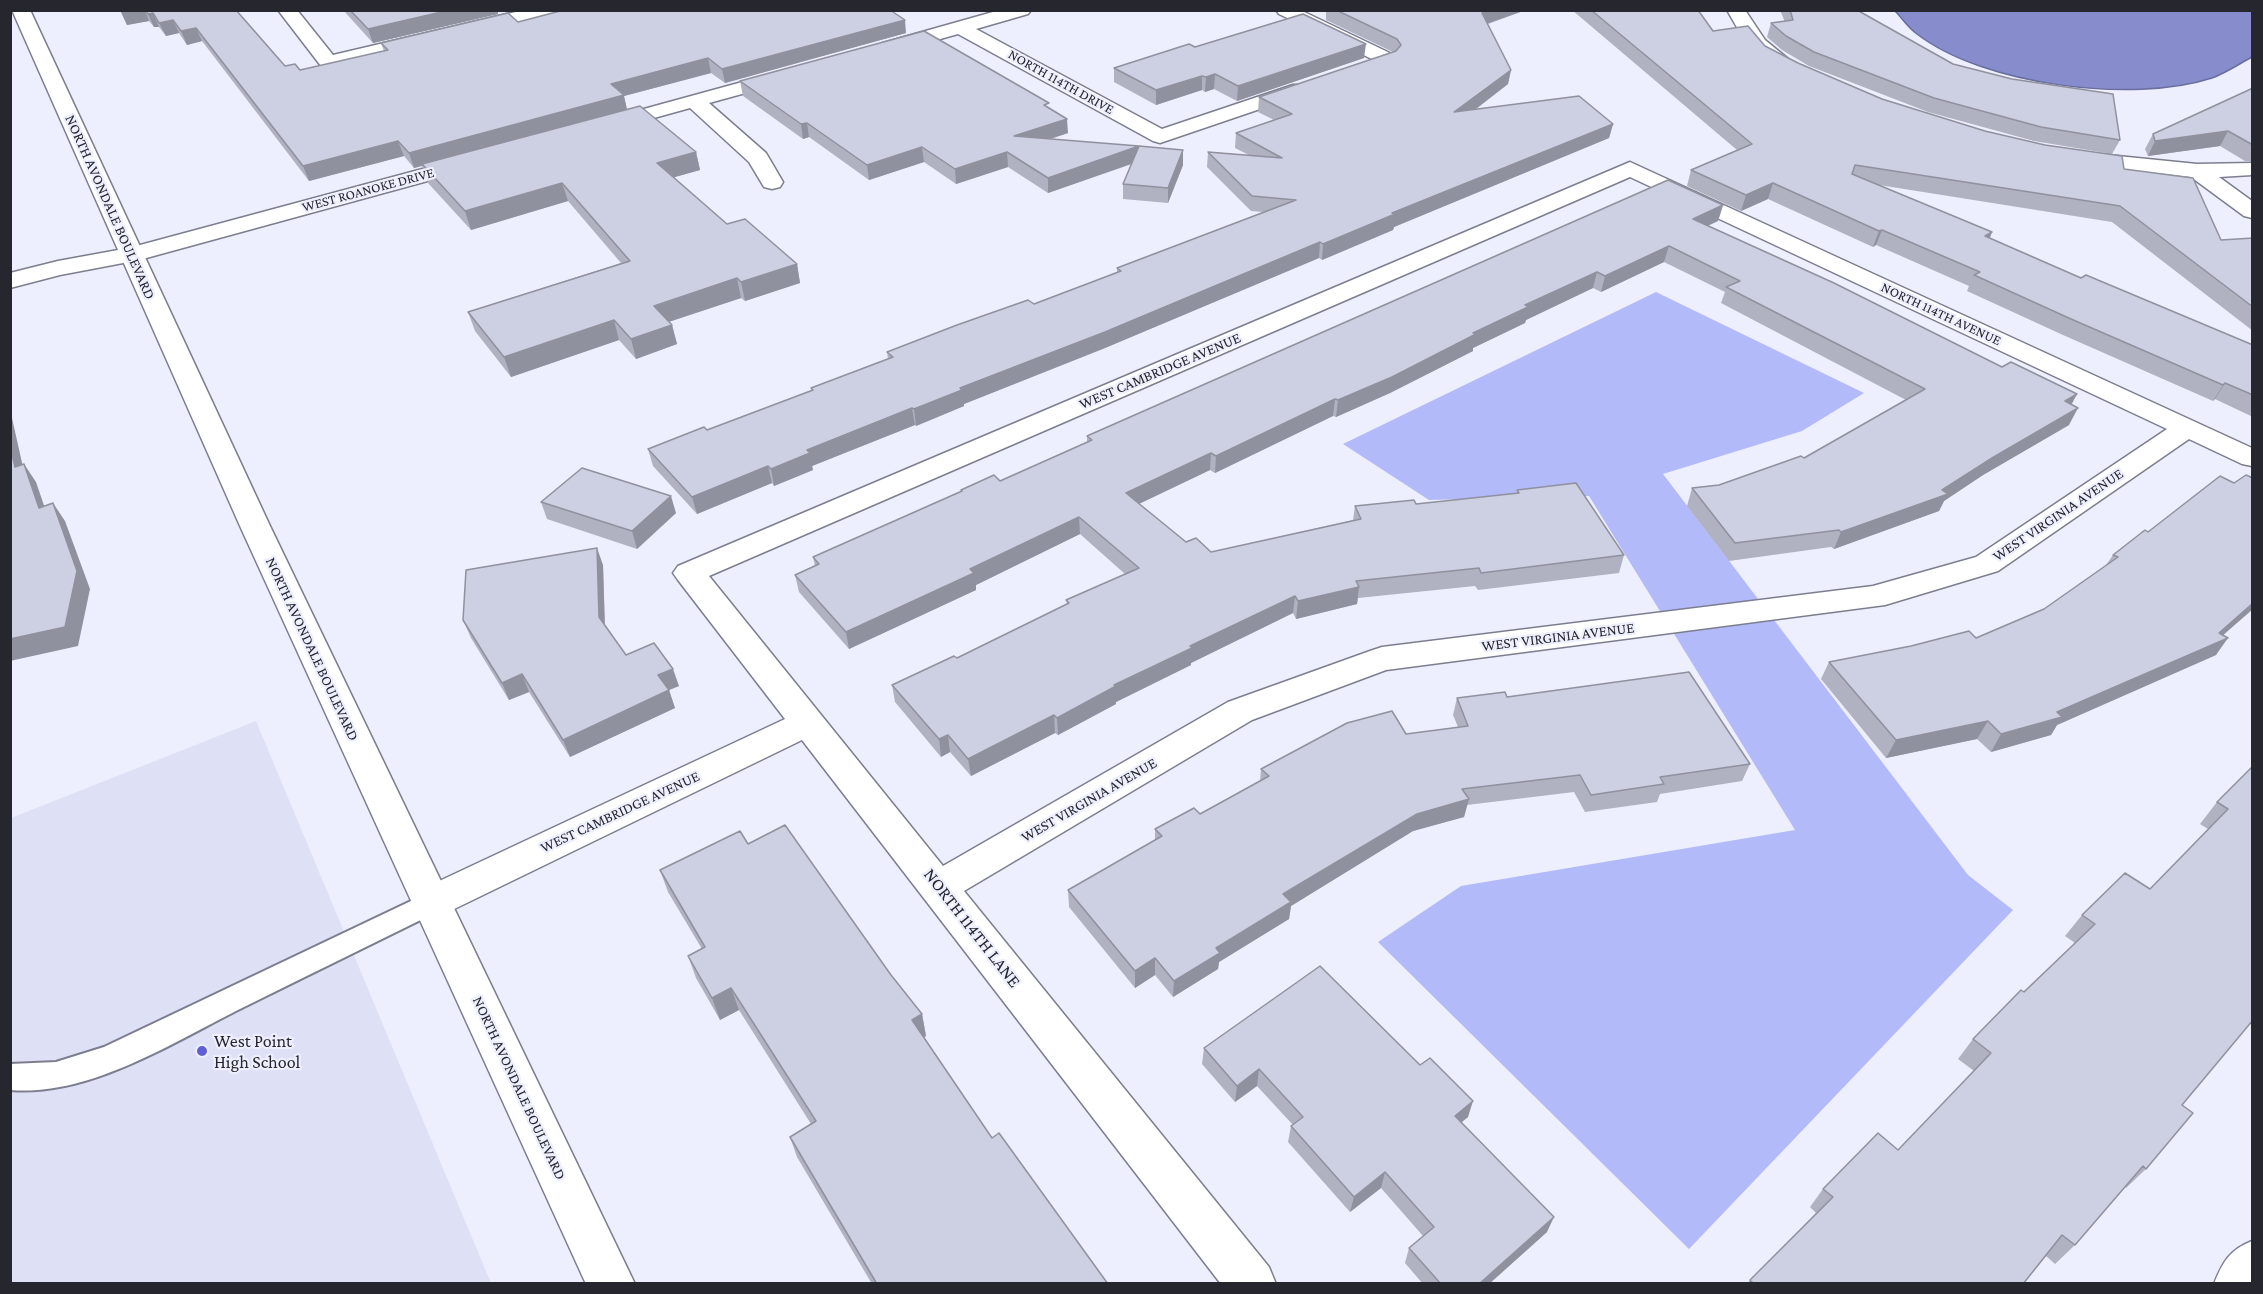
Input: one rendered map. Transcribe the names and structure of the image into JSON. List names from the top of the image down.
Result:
{
  "streets": {
    "street": [
      "NORTH 114TH DRIVE",
      "WEST ROANOKE DRIVE",
      "NORTH AVONDALE BOULEVARD",
      "NORTH 114TH AVENUE",
      "WEST CAMBRIDGE AVENUE",
      "WEST VIRGINIA AVENUE",
      "NORTH 114TH LANE"
    ]
  },
  "crossings": [
    ["WEST ROANOKE DRIVE", "NORTH AVONDALE BOULEVARD"],
    ["NORTH AVONDALE BOULEVARD", "WEST CAMBRIDGE AVENUE"],
    ["NORTH 114TH AVENUE", "WEST CAMBRIDGE AVENUE"],
    ["NORTH 114TH AVENUE", "WEST VIRGINIA AVENUE"],
    ["WEST CAMBRIDGE AVENUE", "NORTH 114TH LANE"],
    ["WEST VIRGINIA AVENUE", "NORTH 114TH LANE"]
  ],
  "places": ["West Point High School"]
}
